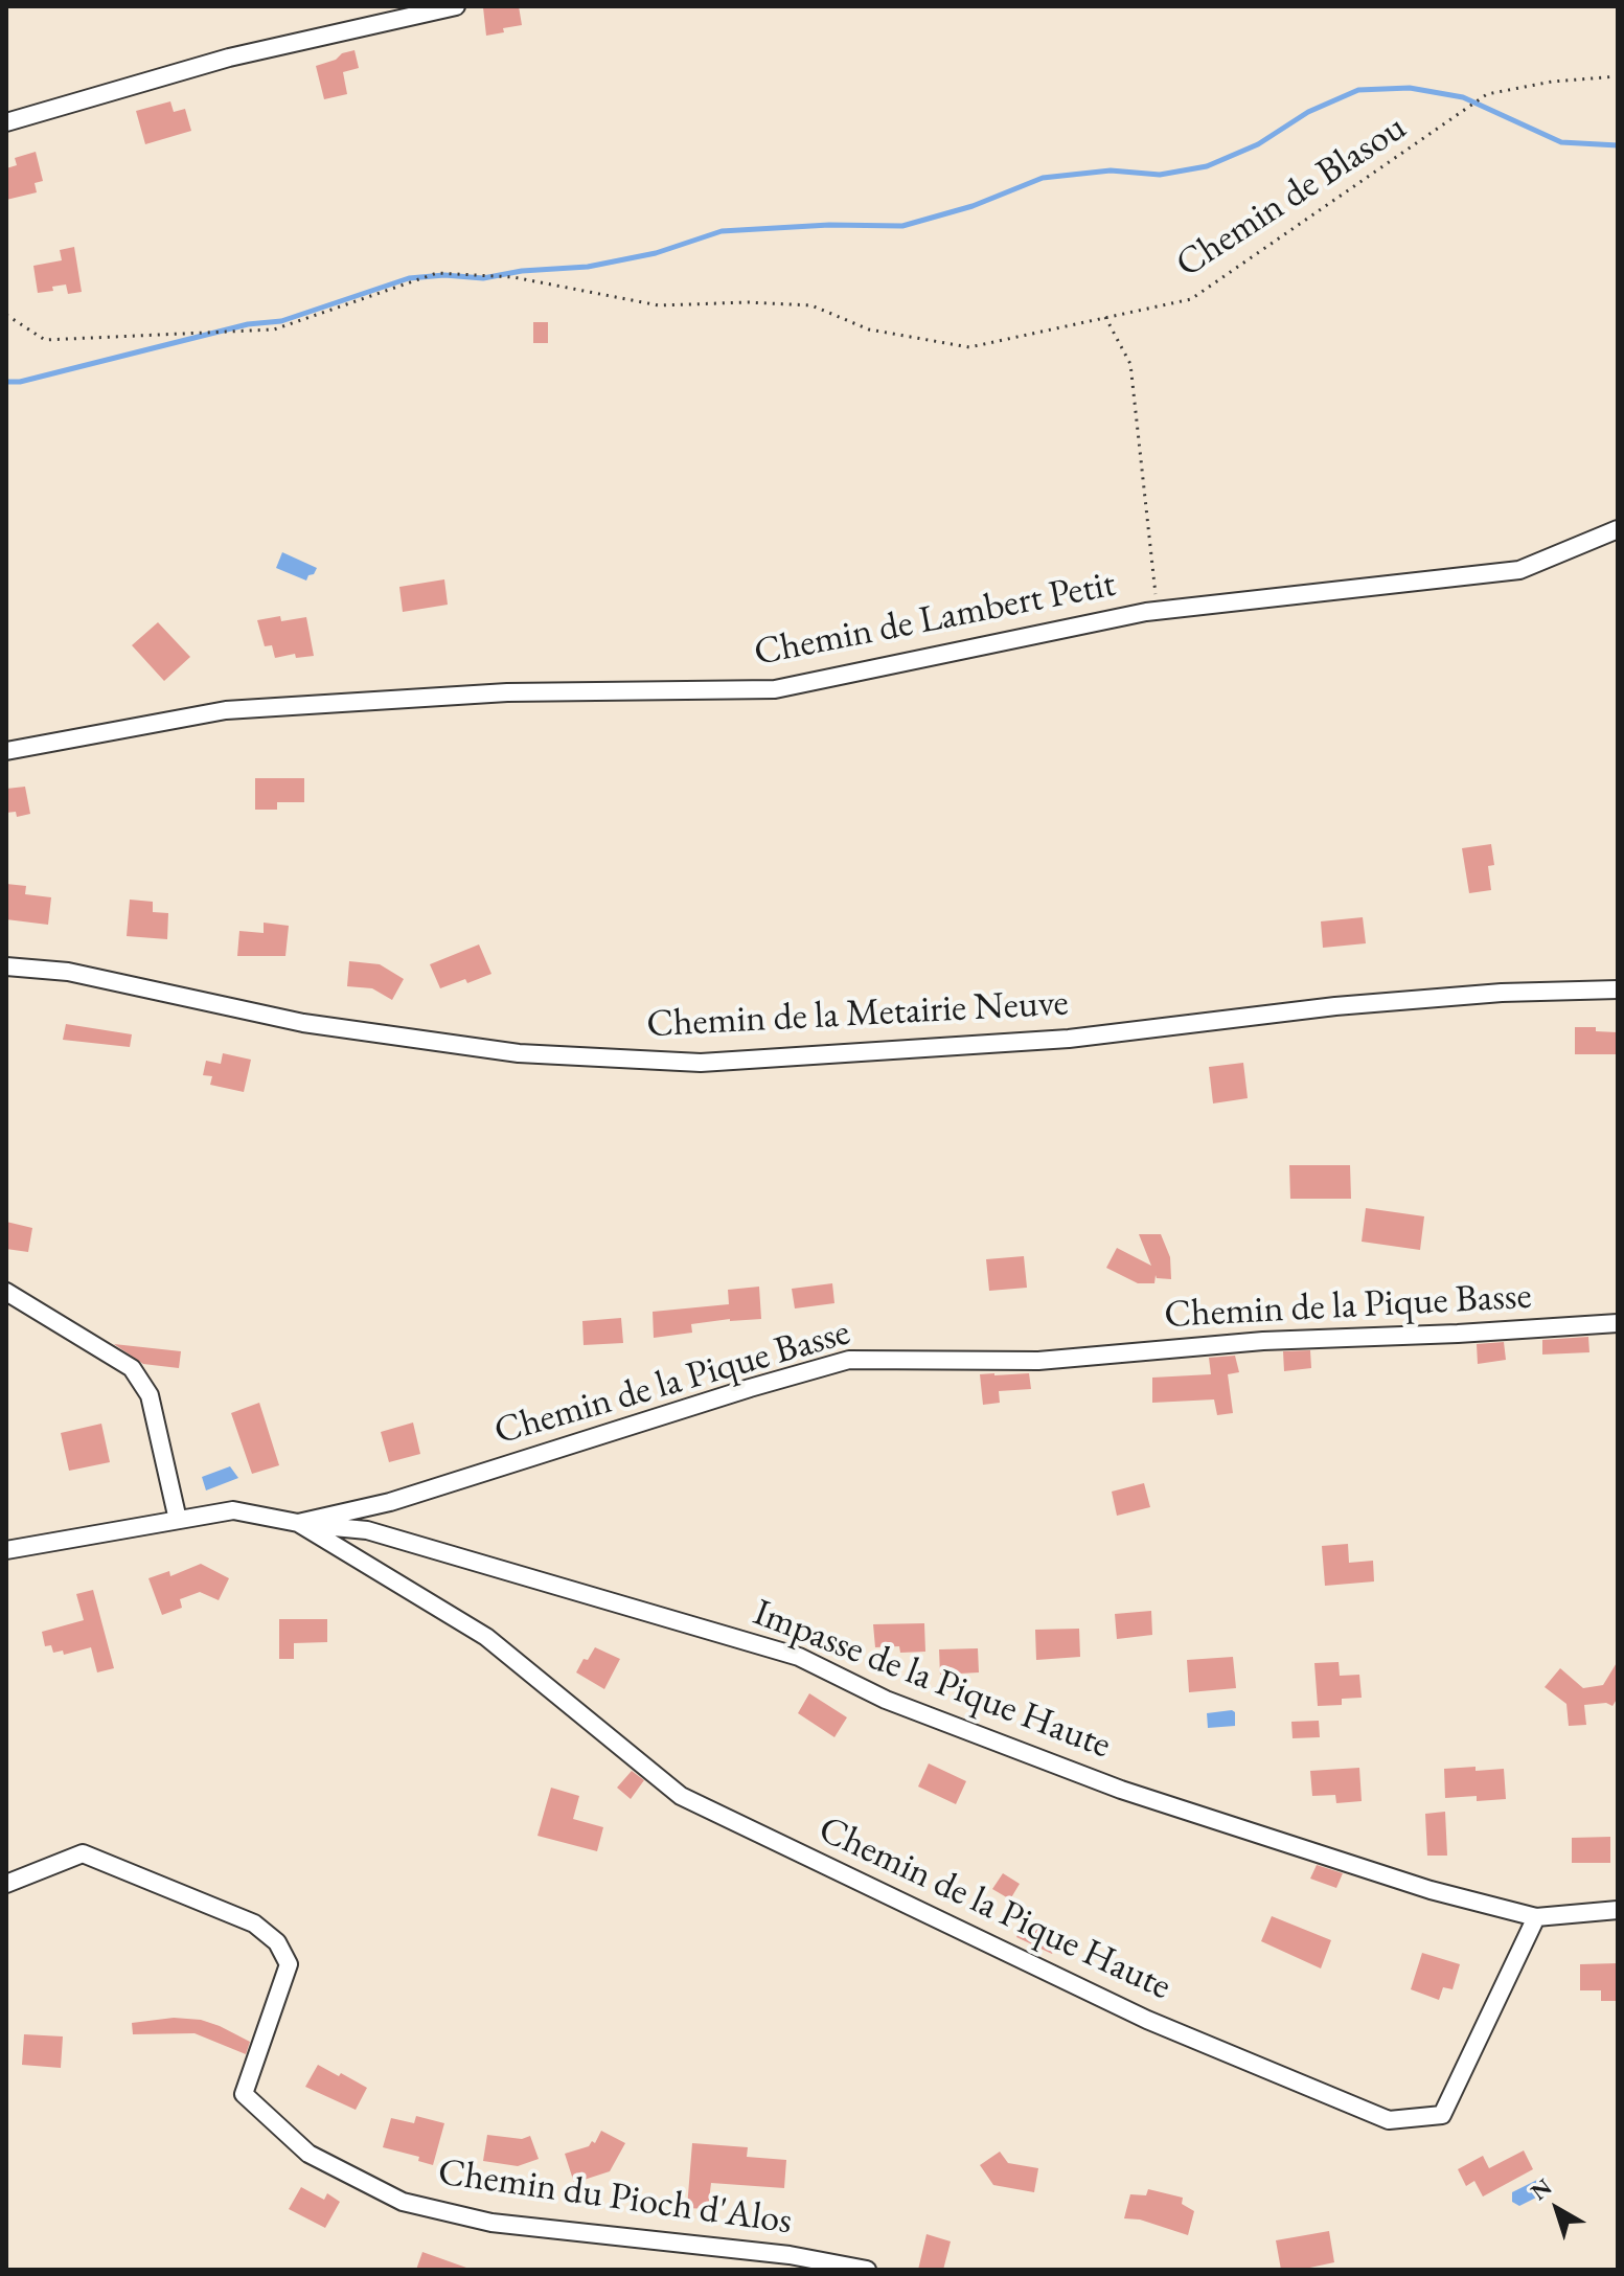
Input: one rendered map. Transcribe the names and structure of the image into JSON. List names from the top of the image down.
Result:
{
  "streets": {
    "street": [
      "Chemin de Lambert Petit",
      "Chemin de la Metairie Neuve",
      "Chemin de la Pique Basse",
      "Impasse de la Pique Haute",
      "Chemin de la Pique Haute",
      "Chemin du Pioch d'Alos"
    ],
    "path": ["Chemin de Blasou"]
  },
  "crossings": [
    ["Chemin de la Pique Basse", "Impasse de la Pique Haute"],
    ["Chemin de la Pique Basse", "Chemin de la Pique Haute"],
    ["Impasse de la Pique Haute", "Chemin de la Pique Haute"]
  ],
  "north": "top left"
}
